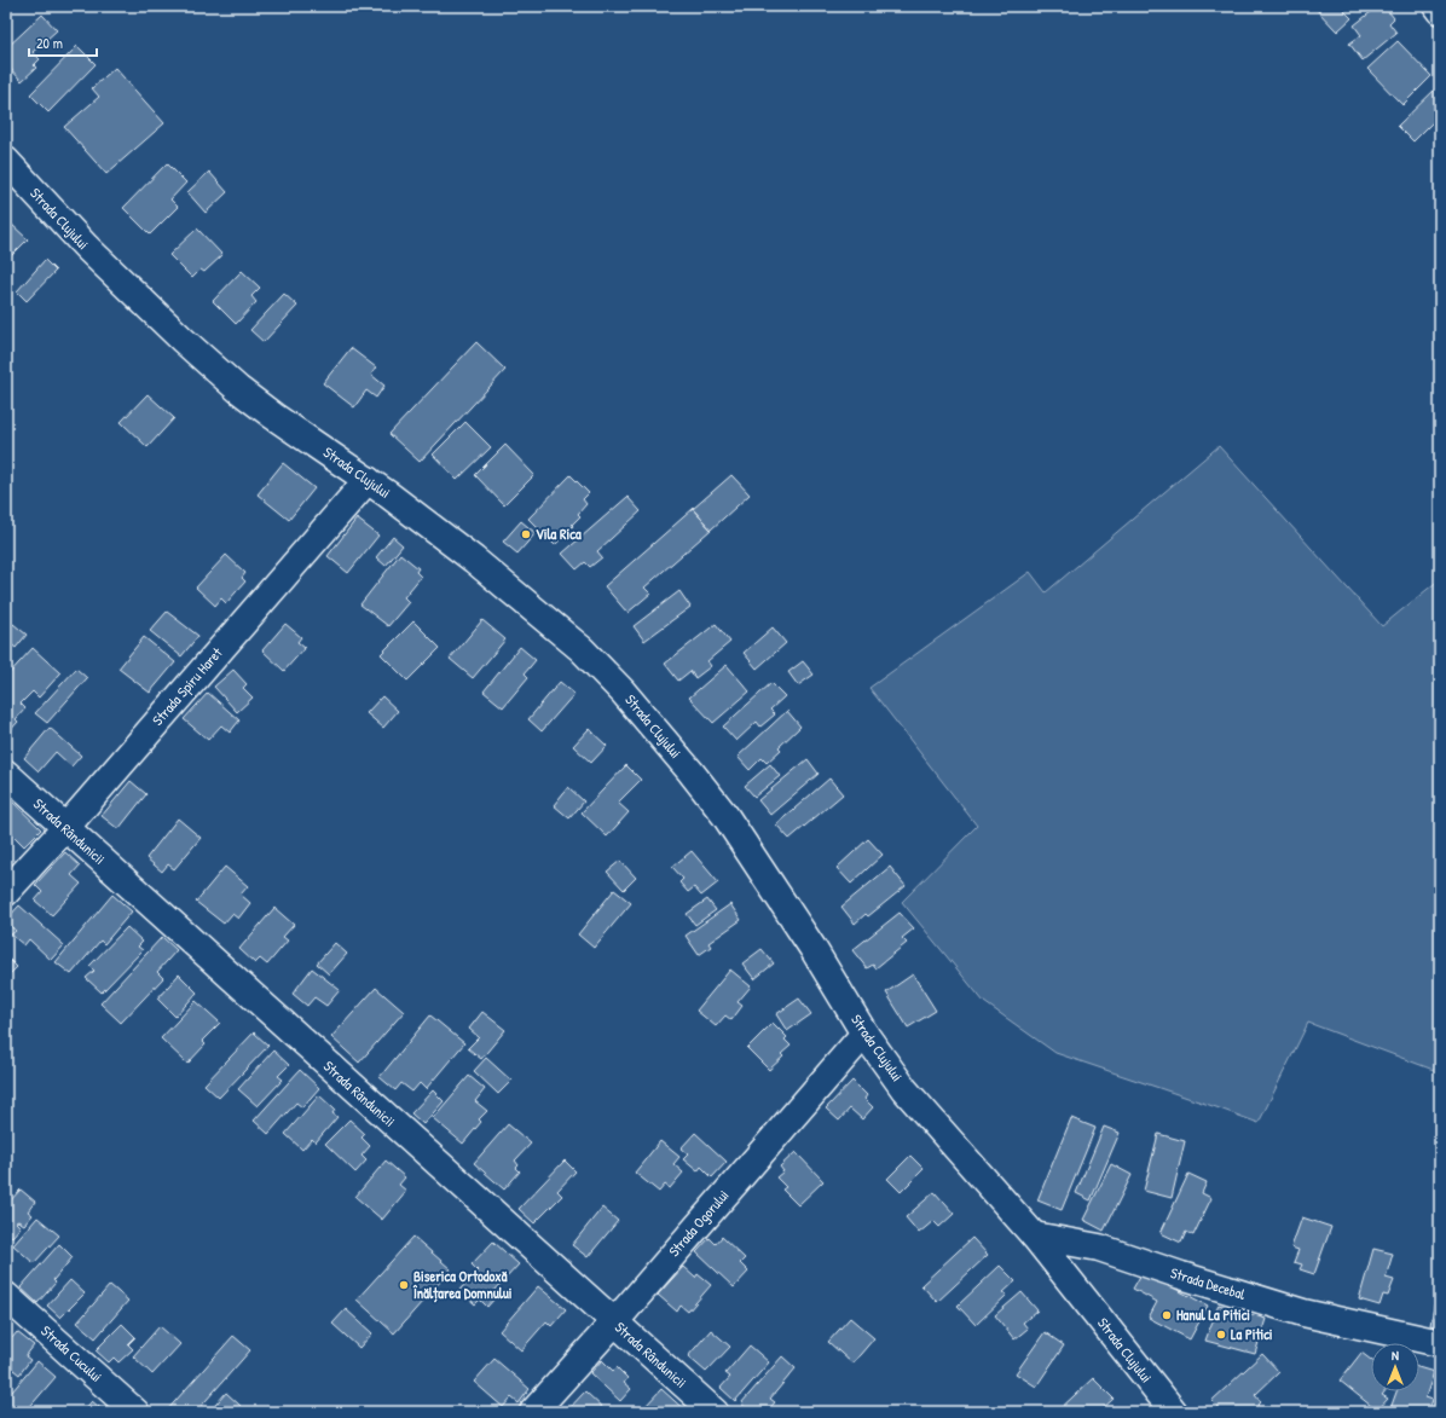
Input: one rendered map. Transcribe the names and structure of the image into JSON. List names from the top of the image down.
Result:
{
  "streets": {
    "street": [
      "Strada Clujului",
      "Strada Spiru Haret",
      "Strada Rândunicii",
      "Strada Ogorului",
      "Strada Decebal",
      "Strada Cucului"
    ]
  },
  "crossings": [
    ["Strada Clujului", "Strada Spiru Haret"],
    ["Strada Clujului", "Strada Ogorului"],
    ["Strada Clujului", "Strada Decebal"],
    ["Strada Spiru Haret", "Strada Rândunicii"],
    ["Strada Rândunicii", "Strada Ogorului"]
  ],
  "places": [
    "Vila Rica",
    "Biserica Ortodoxă Înălțarea Domnului",
    "Hanul La Pitici",
    "La Pitici"
  ],
  "scale_bar": "20 m",
  "north": "top"
}
